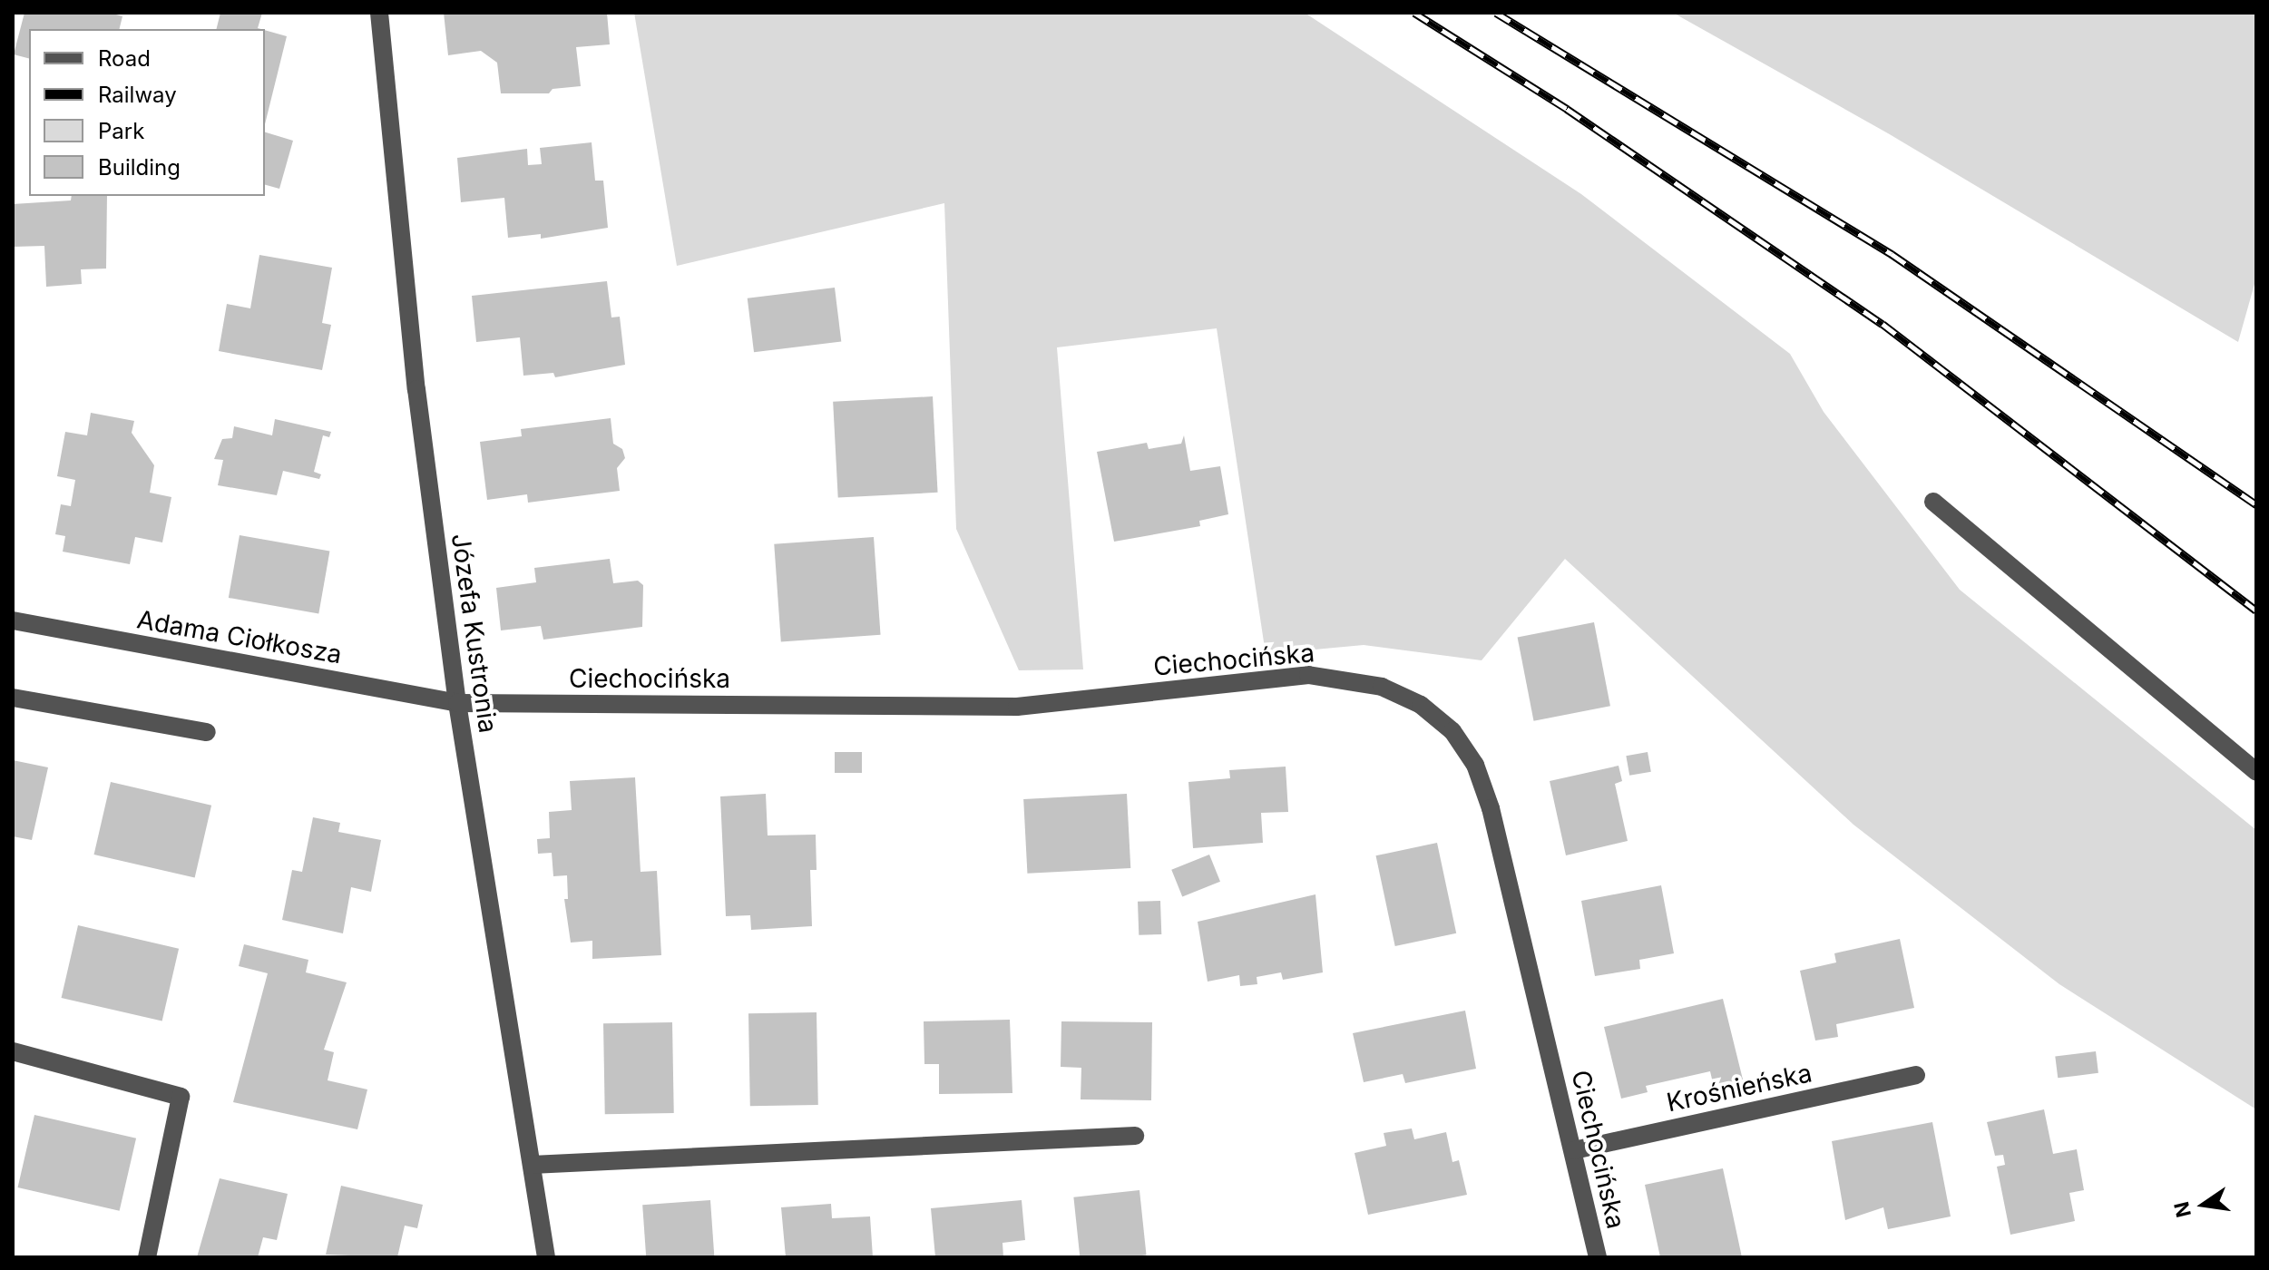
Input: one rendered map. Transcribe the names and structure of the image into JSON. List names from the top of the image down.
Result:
{
  "streets": {
    "street": [
      "Józefa Kustronia",
      "Adama Ciołkosza",
      "Ciechocińska",
      "Krośnieńska"
    ]
  },
  "crossings": [
    ["Józefa Kustronia", "Adama Ciołkosza"],
    ["Józefa Kustronia", "Ciechocińska"],
    ["Adama Ciołkosza", "Ciechocińska"],
    ["Ciechocińska", "Krośnieńska"]
  ],
  "legend": [
    "Road",
    "Railway",
    "Park",
    "Building"
  ],
  "north": "left"
}
